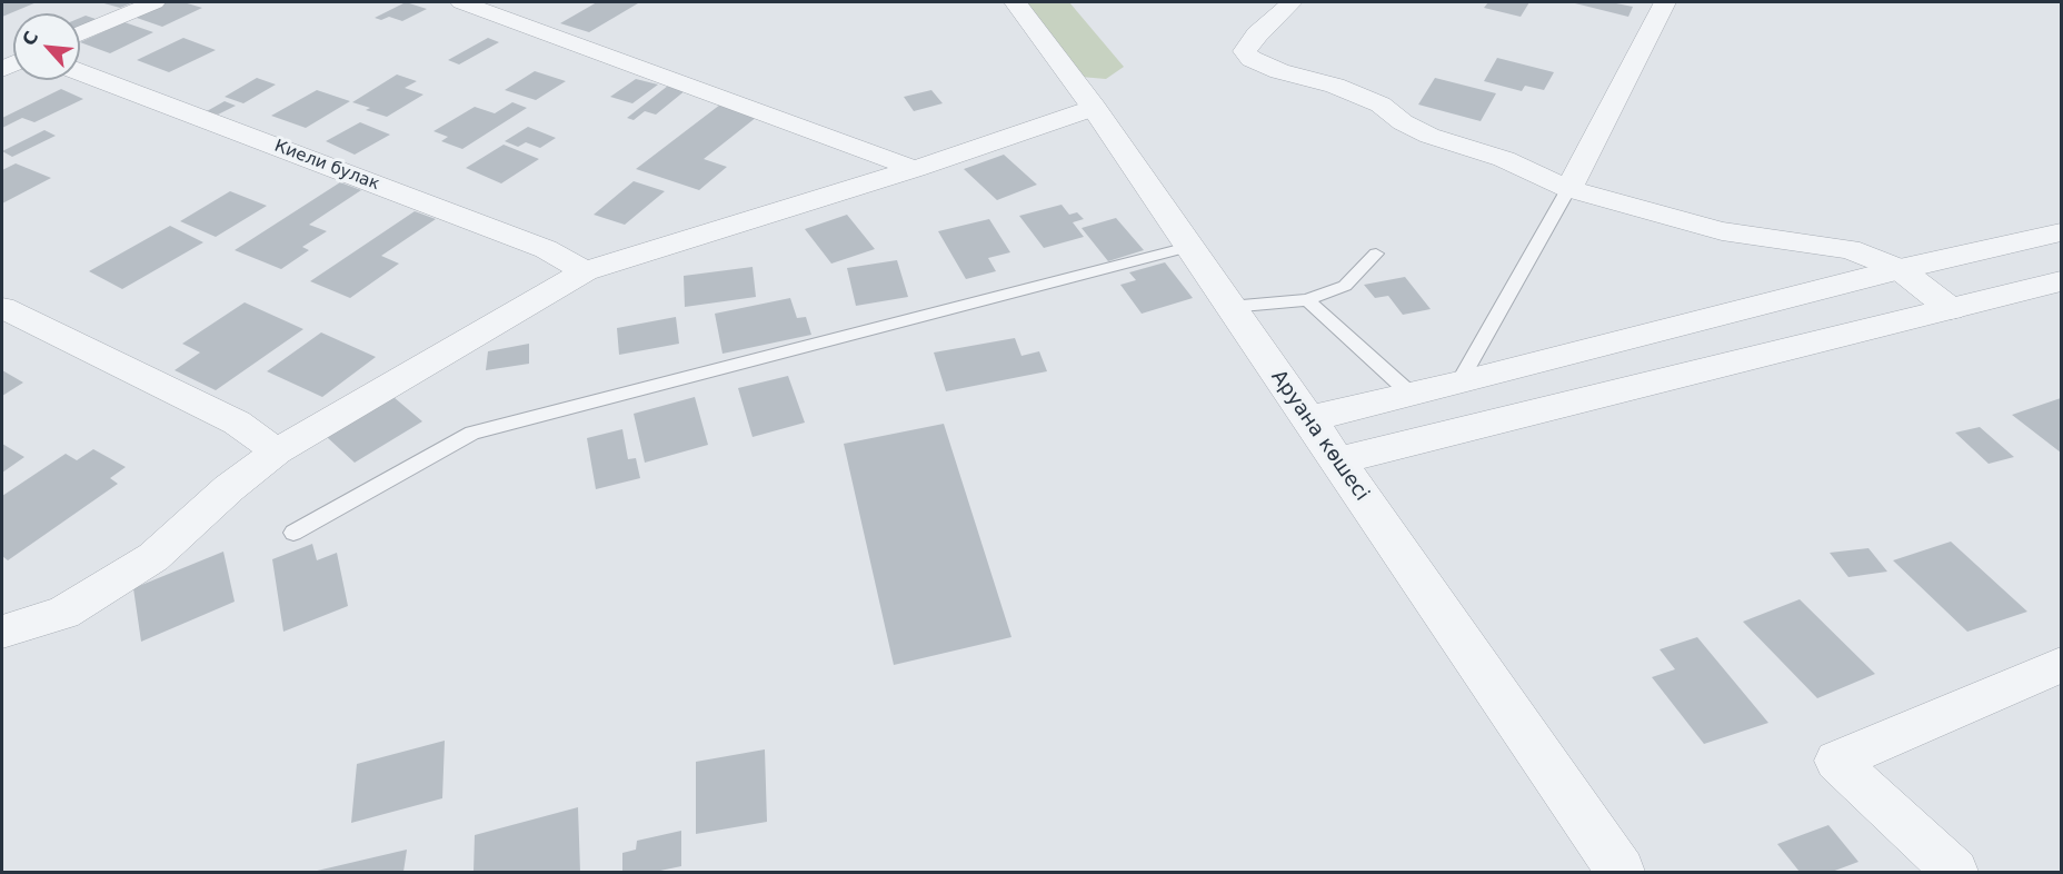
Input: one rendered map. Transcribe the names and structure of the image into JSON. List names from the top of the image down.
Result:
{
  "streets": {
    "street": ["Киели булак", "Аруана көшесі"]
  },
  "north": "top left"
}
